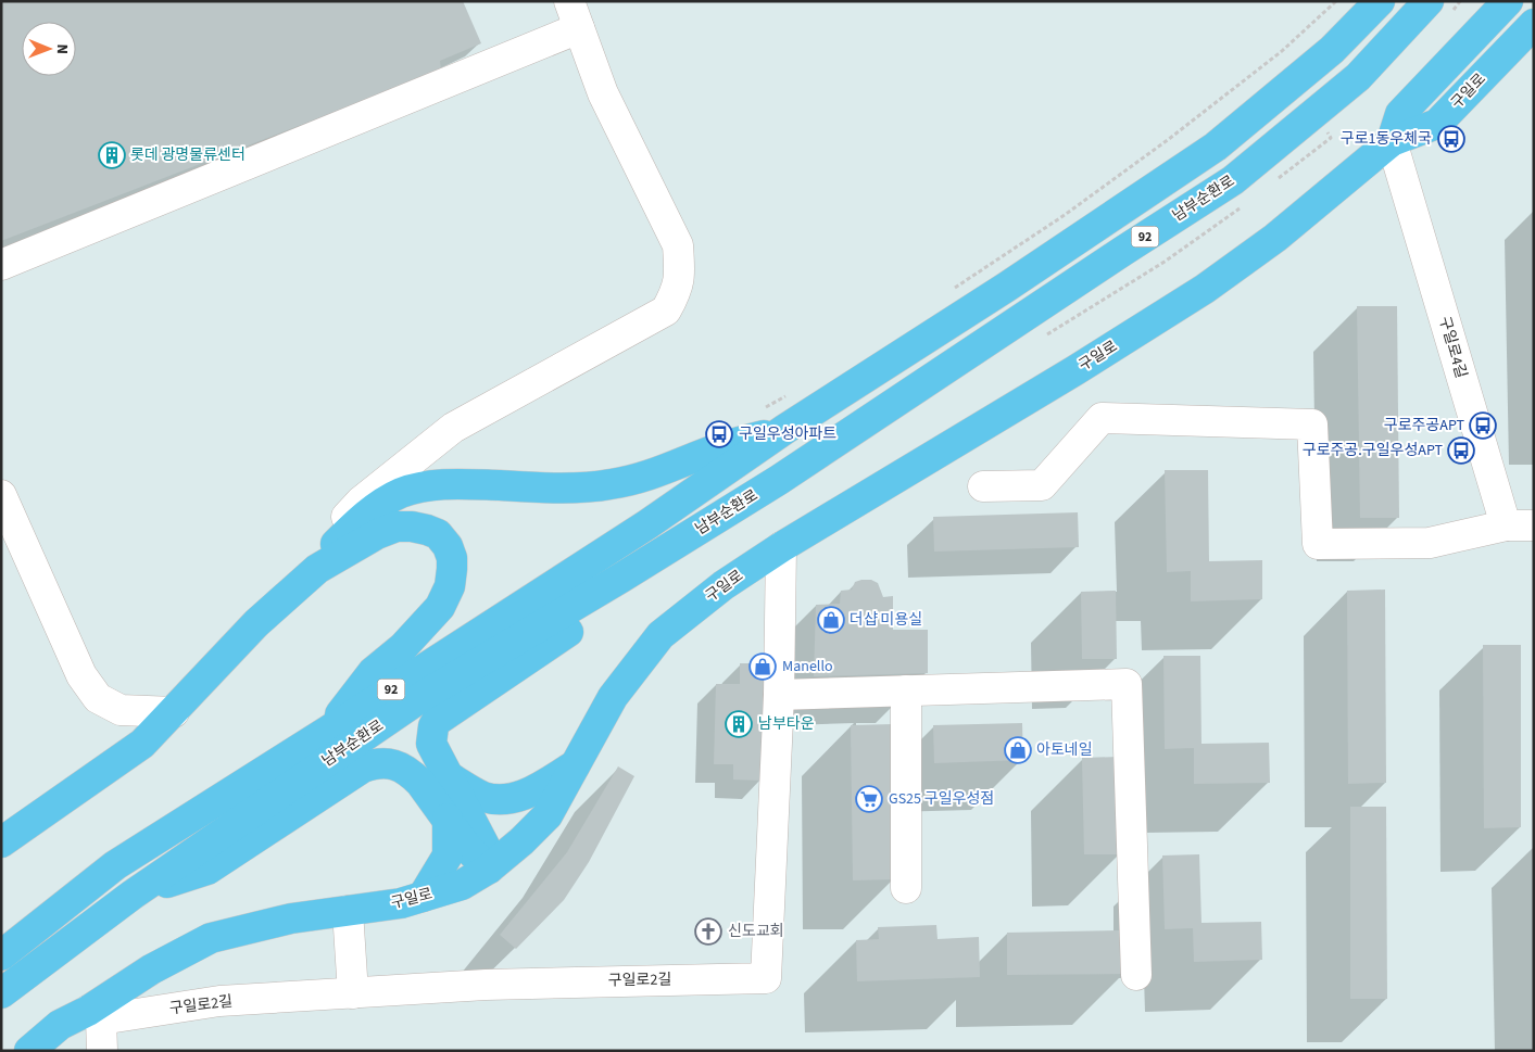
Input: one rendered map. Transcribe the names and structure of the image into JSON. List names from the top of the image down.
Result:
{
  "streets": {
    "main road": ["구일로", "남부순환로", "92"],
    "street": ["구일로4길", "구일로2길"]
  },
  "crossings": [
    ["구일로", "구일로4길"],
    ["구일로", "구일로2길"]
  ],
  "places": {
    "bus stop": [
      "구로1동우체국",
      "구로주공APT",
      "구일우성아파트",
      "구로주공.구일우성APT"
    ],
    "building": ["롯데 광명물류센터", "남부타운"],
    "shop": ["더샵 미용실", "Manello", "아토네일"],
    "supermarket": ["GS25 구일우성점"],
    "church": ["신도교회"]
  },
  "north": "right"
}
